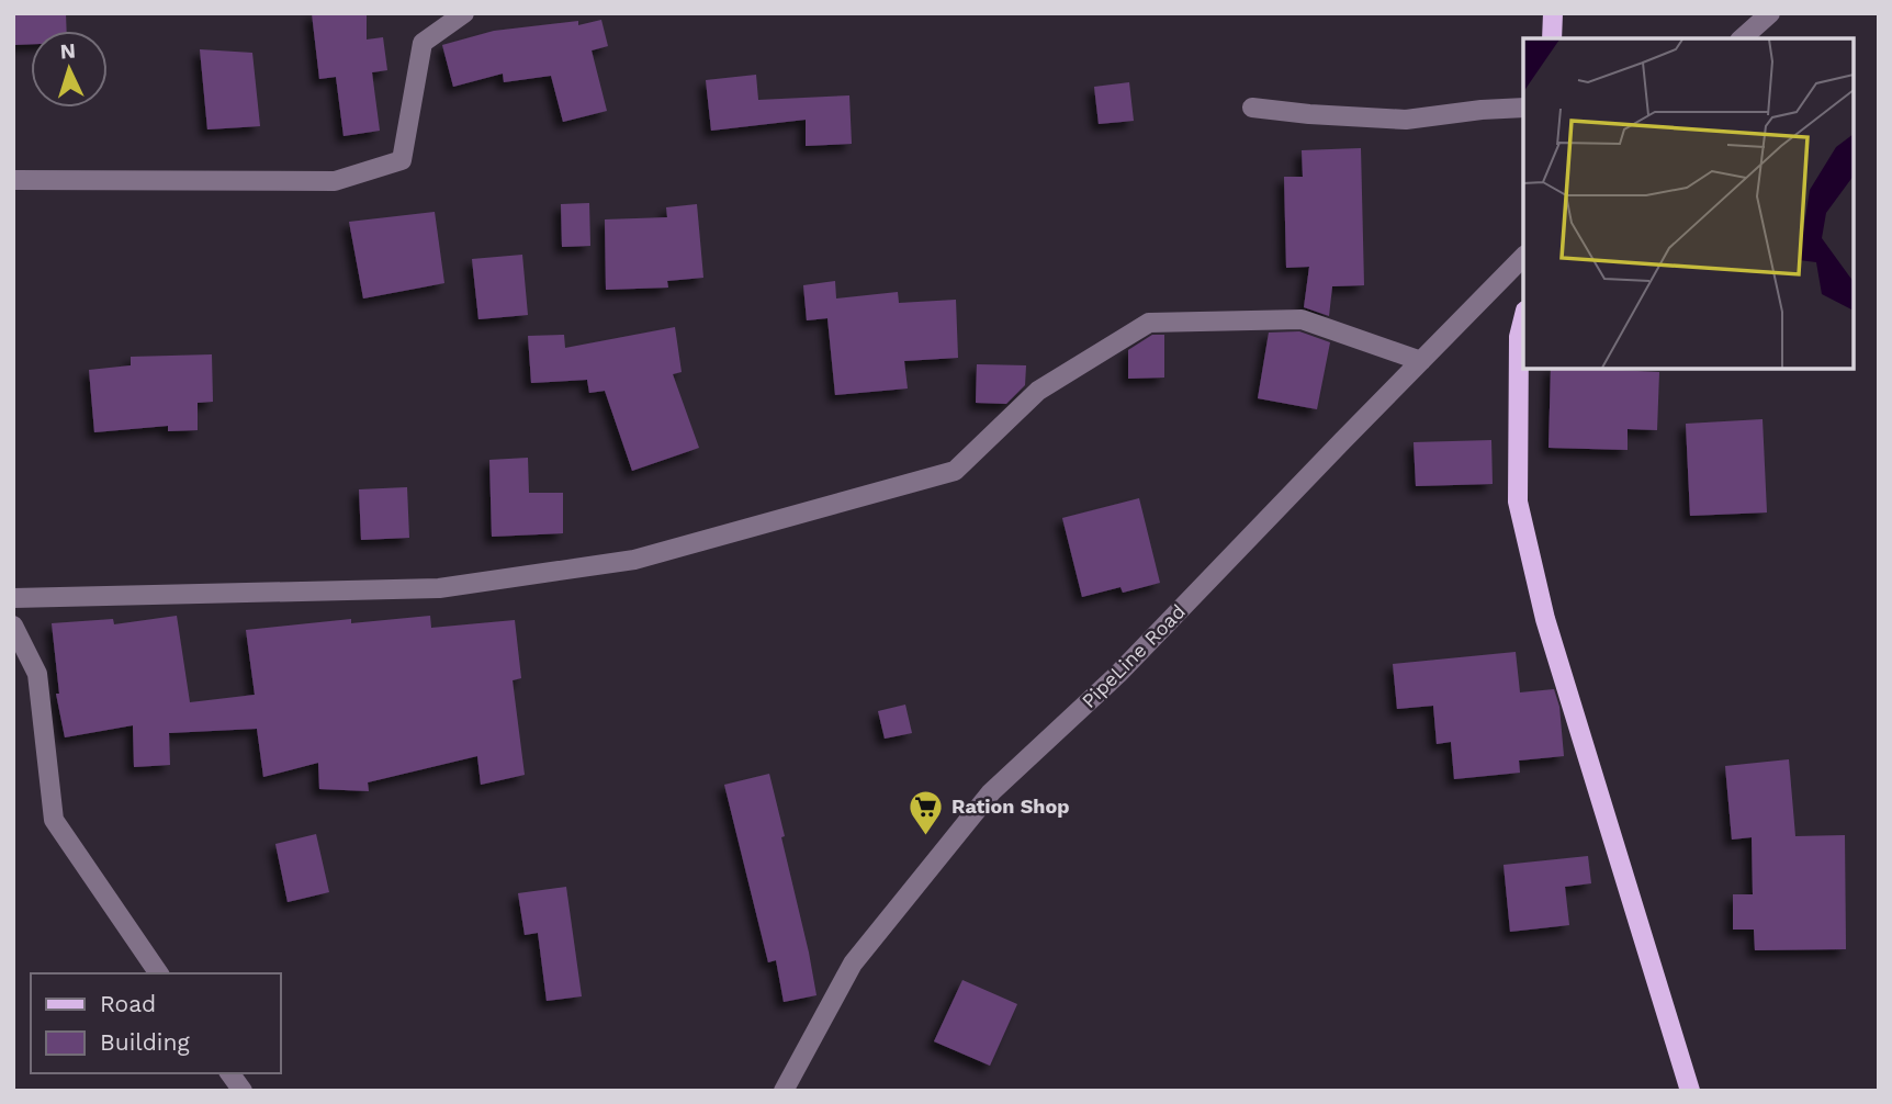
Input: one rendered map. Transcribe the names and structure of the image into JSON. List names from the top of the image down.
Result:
{
  "streets": {
    "street": ["PipeLine Road"]
  },
  "places": {
    "supermarket": ["Ration Shop"]
  },
  "legend": ["Road", "Building"],
  "north": "top"
}
